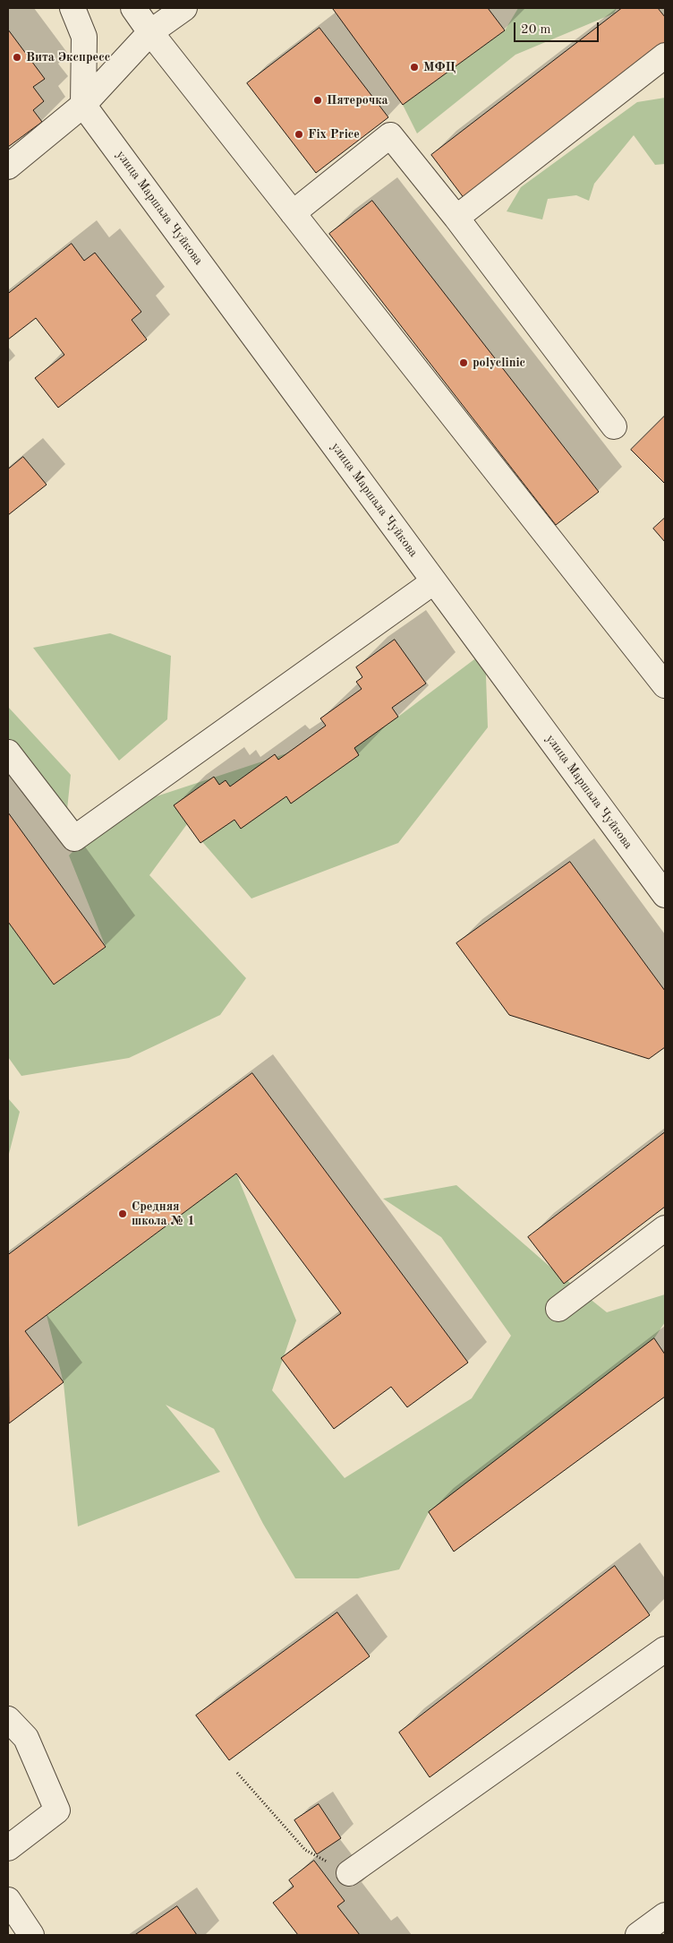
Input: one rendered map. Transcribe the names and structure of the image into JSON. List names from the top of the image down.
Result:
{
  "streets": {
    "street": ["улица Маршала Чуйкова"]
  },
  "places": [
    "Вита Экспресс",
    "МФЦ",
    "Пятерочка",
    "Fix Price",
    "polyclinic",
    "Средняя школа № 1"
  ],
  "scale_bar": "20 m"
}
